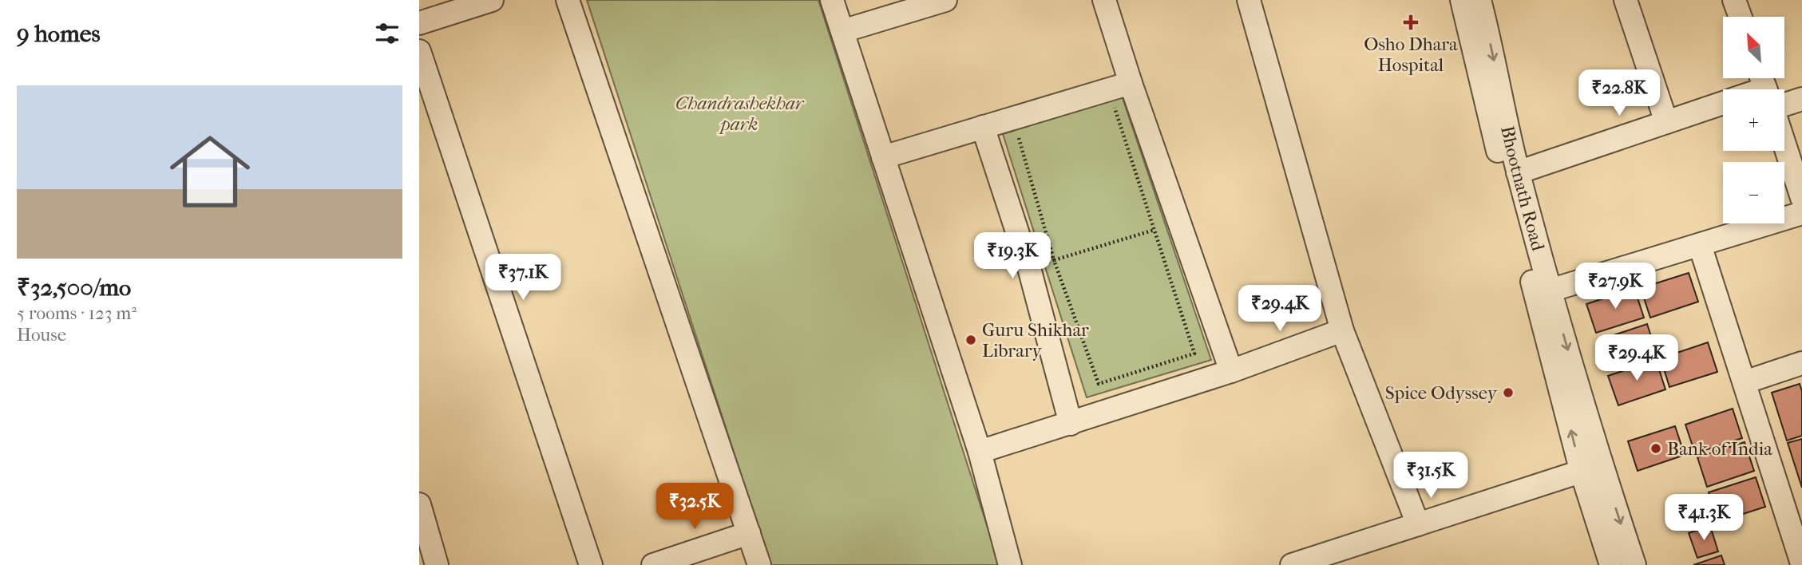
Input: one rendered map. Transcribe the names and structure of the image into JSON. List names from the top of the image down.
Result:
{
  "streets": {
    "street": ["Bhootnath Road"]
  },
  "parks": ["Chandrashekhar park"],
  "places": {
    "health": ["Osho Dhara Hospital"],
    "other": ["Guru Shikhar Library", "Spice Odyssey", "Bank of India"]
  },
  "north": "top left",
  "page": {
    "heading": "9 homes",
    "map_buttons": ["+", "−"],
    "list": [
      {
        "name": "₹32,500/mo",
        "note": "5 rooms · 123 m² · House"
      }
    ],
    "price": [
      "₹22.8K",
      "₹19.3K",
      "₹37.1K",
      "₹27.9K",
      "₹29.4K",
      "₹29.4K",
      "₹31.5K",
      "₹32.5K",
      "₹41.3K"
    ]
  }
}
